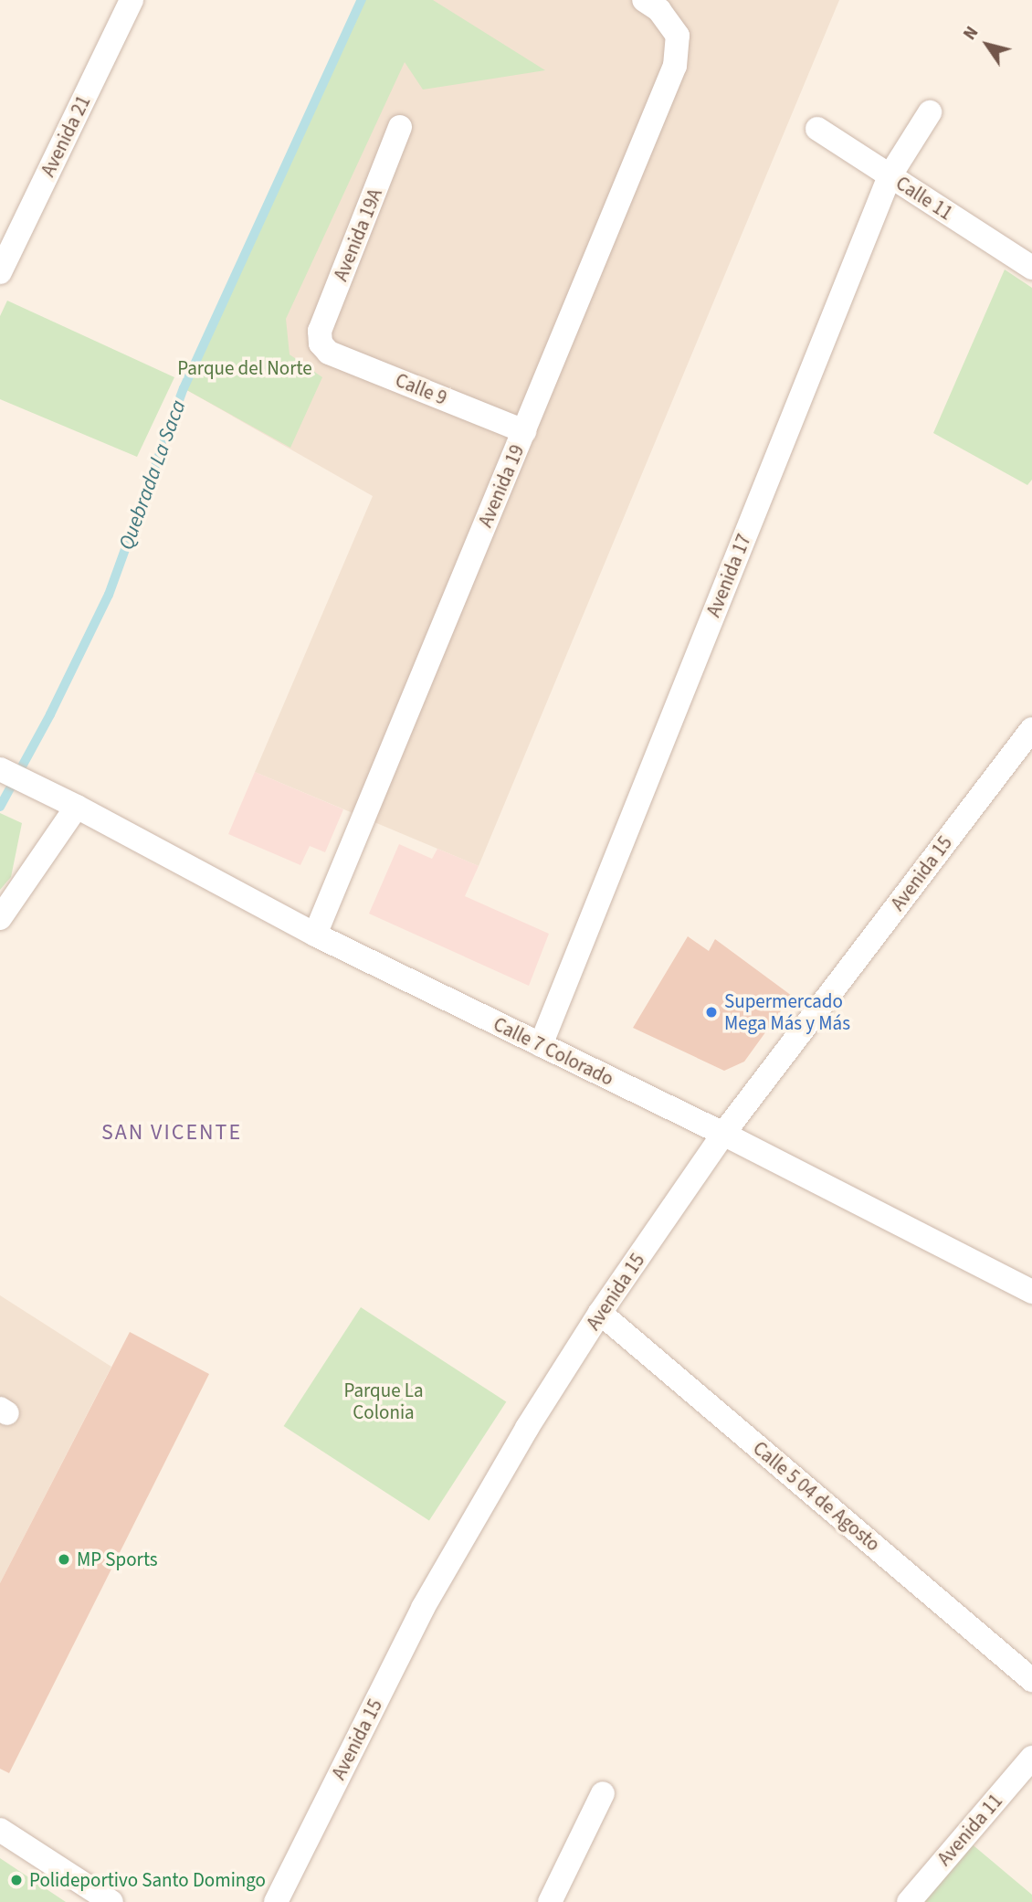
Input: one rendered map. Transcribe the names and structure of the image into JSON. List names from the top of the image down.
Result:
{
  "streets": {
    "street": [
      "Avenida 21",
      "Calle 11",
      "Avenida 19A",
      "Calle 9",
      "Avenida 19",
      "Avenida 17",
      "Avenida 15",
      "Calle 7 Colorado",
      "Calle 5 04 de Agosto",
      "Avenida 11"
    ]
  },
  "crossings": [
    ["Calle 11", "Avenida 17"],
    ["Avenida 19A", "Calle 9"],
    ["Calle 9", "Avenida 19"],
    ["Avenida 19", "Calle 7 Colorado"],
    ["Avenida 17", "Calle 7 Colorado"],
    ["Avenida 15", "Calle 7 Colorado"],
    ["Avenida 15", "Calle 5 04 de Agosto"]
  ],
  "districts": ["SAN VICENTE"],
  "water": ["Quebrada La Saca"],
  "parks": ["Parque del Norte", "Parque La Colonia"],
  "places": ["Supermercado Mega Más y Más", "MP Sports", "Polideportivo Santo Domingo"],
  "north": "top left"
}
